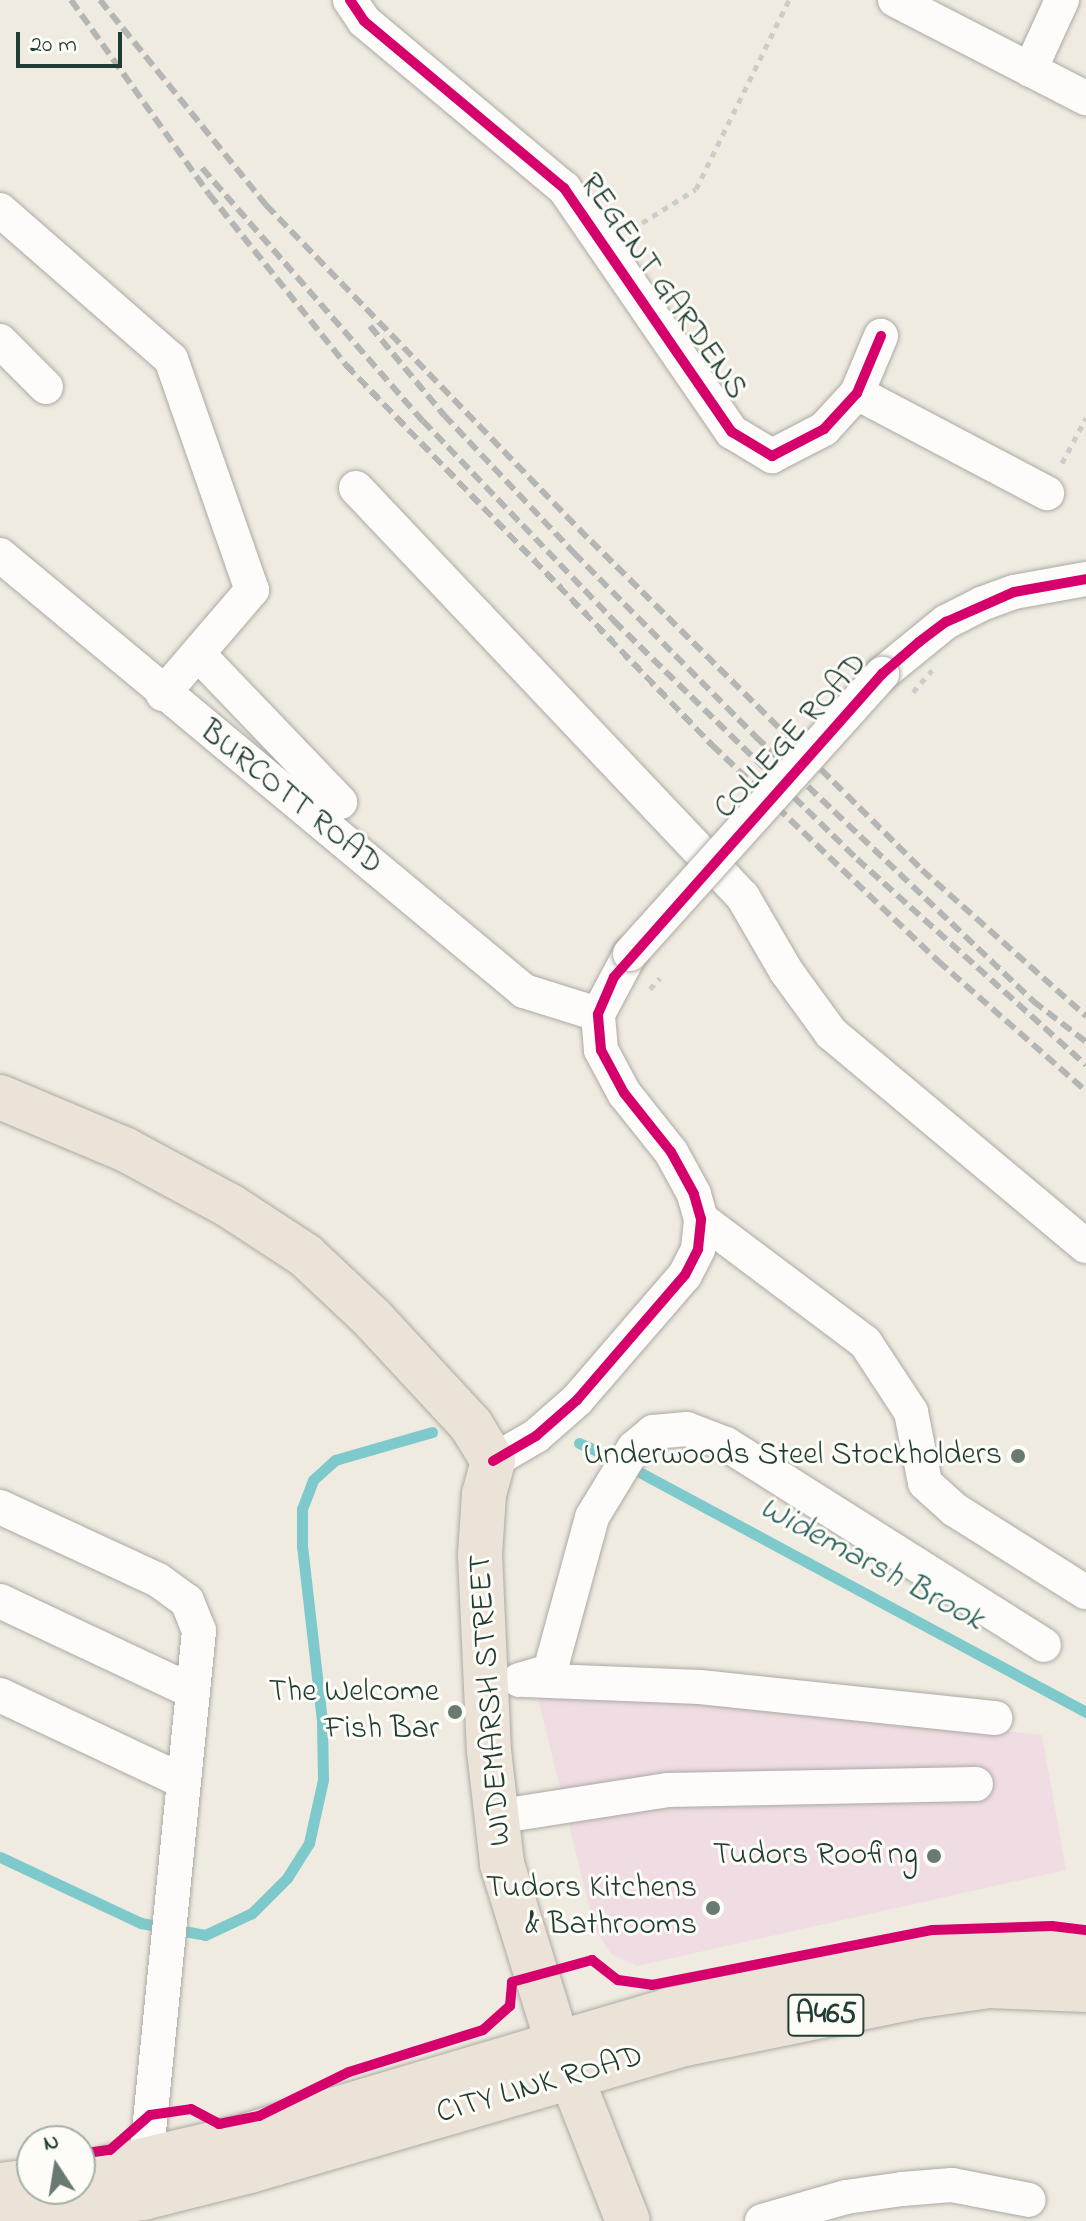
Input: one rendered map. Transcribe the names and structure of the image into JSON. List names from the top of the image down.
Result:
{
  "streets": {
    "main road": ["WIDEMARSH STREET", "A465", "CITY LINK ROAD"],
    "street": ["REGENT GARDENS", "COLLEGE ROAD", "BURCOTT ROAD"]
  },
  "crossings": [
    ["COLLEGE ROAD", "BURCOTT ROAD"],
    ["WIDEMARSH STREET", "CITY LINK ROAD"]
  ],
  "water": ["Widemarsh Brook"],
  "places": [
    "Underwoods Steel Stockholders",
    "The Welcome Fish Bar",
    "Tudors Roofing",
    "Tudors Kitchens & Bathrooms"
  ],
  "scale_bar": "20 m",
  "north": "top"
}
